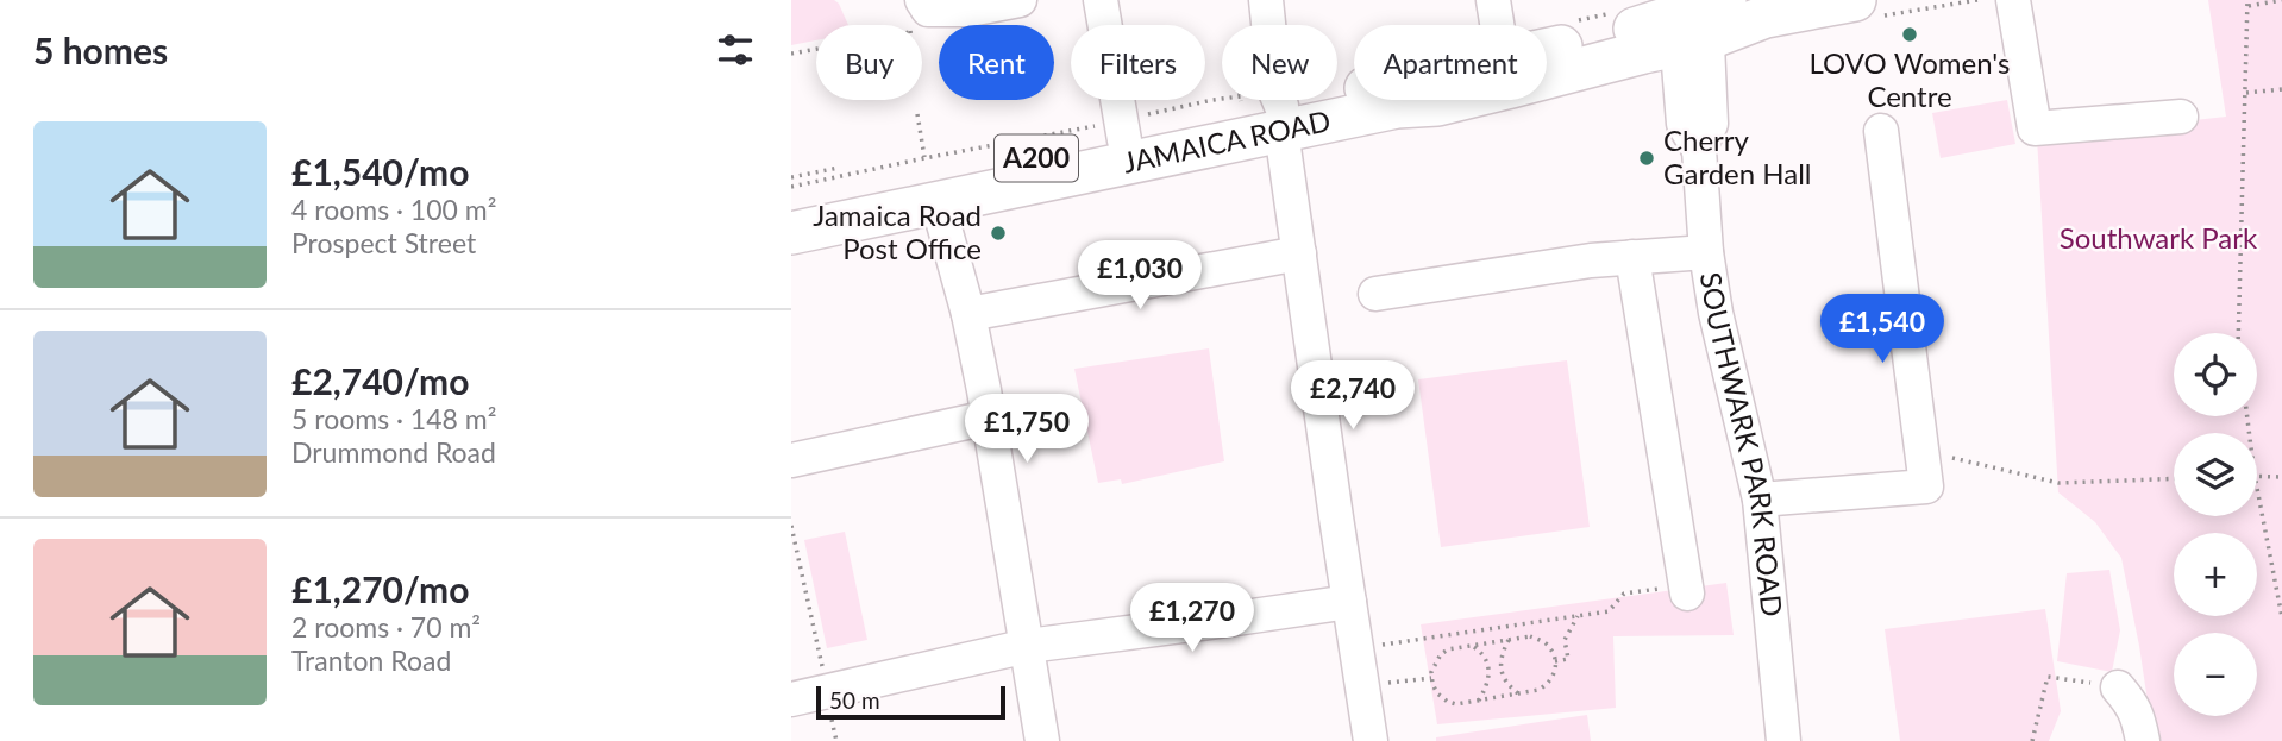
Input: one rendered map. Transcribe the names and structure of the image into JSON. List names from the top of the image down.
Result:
{
  "streets": {
    "main road": ["JAMAICA ROAD", "A200"],
    "street": ["SOUTHWARK PARK ROAD"]
  },
  "crossings": [
    ["JAMAICA ROAD", "SOUTHWARK PARK ROAD"]
  ],
  "parks": ["Southwark Park"],
  "places": ["LOVO Women's Centre", "Cherry Garden Hall", "Jamaica Road Post Office"],
  "scale_bar": "50 m",
  "page": {
    "heading": "5 homes",
    "chip": [
      "Buy",
      "Rent",
      "Filters",
      "New",
      "Apartment"
    ],
    "list": [
      {
        "name": "£1,540/mo",
        "note": "4 rooms · 100 m² · Prospect Street"
      },
      {
        "name": "£2,740/mo",
        "note": "5 rooms · 148 m² · Drummond Road"
      },
      {
        "name": "£1,270/mo",
        "note": "2 rooms · 70 m² · Tranton Road"
      }
    ],
    "price": [
      "£1,030",
      "£1,540",
      "£2,740",
      "£1,750",
      "£1,270"
    ],
    "map_buttons": ["+", "−"],
    "scale": "50 m"
  }
}
